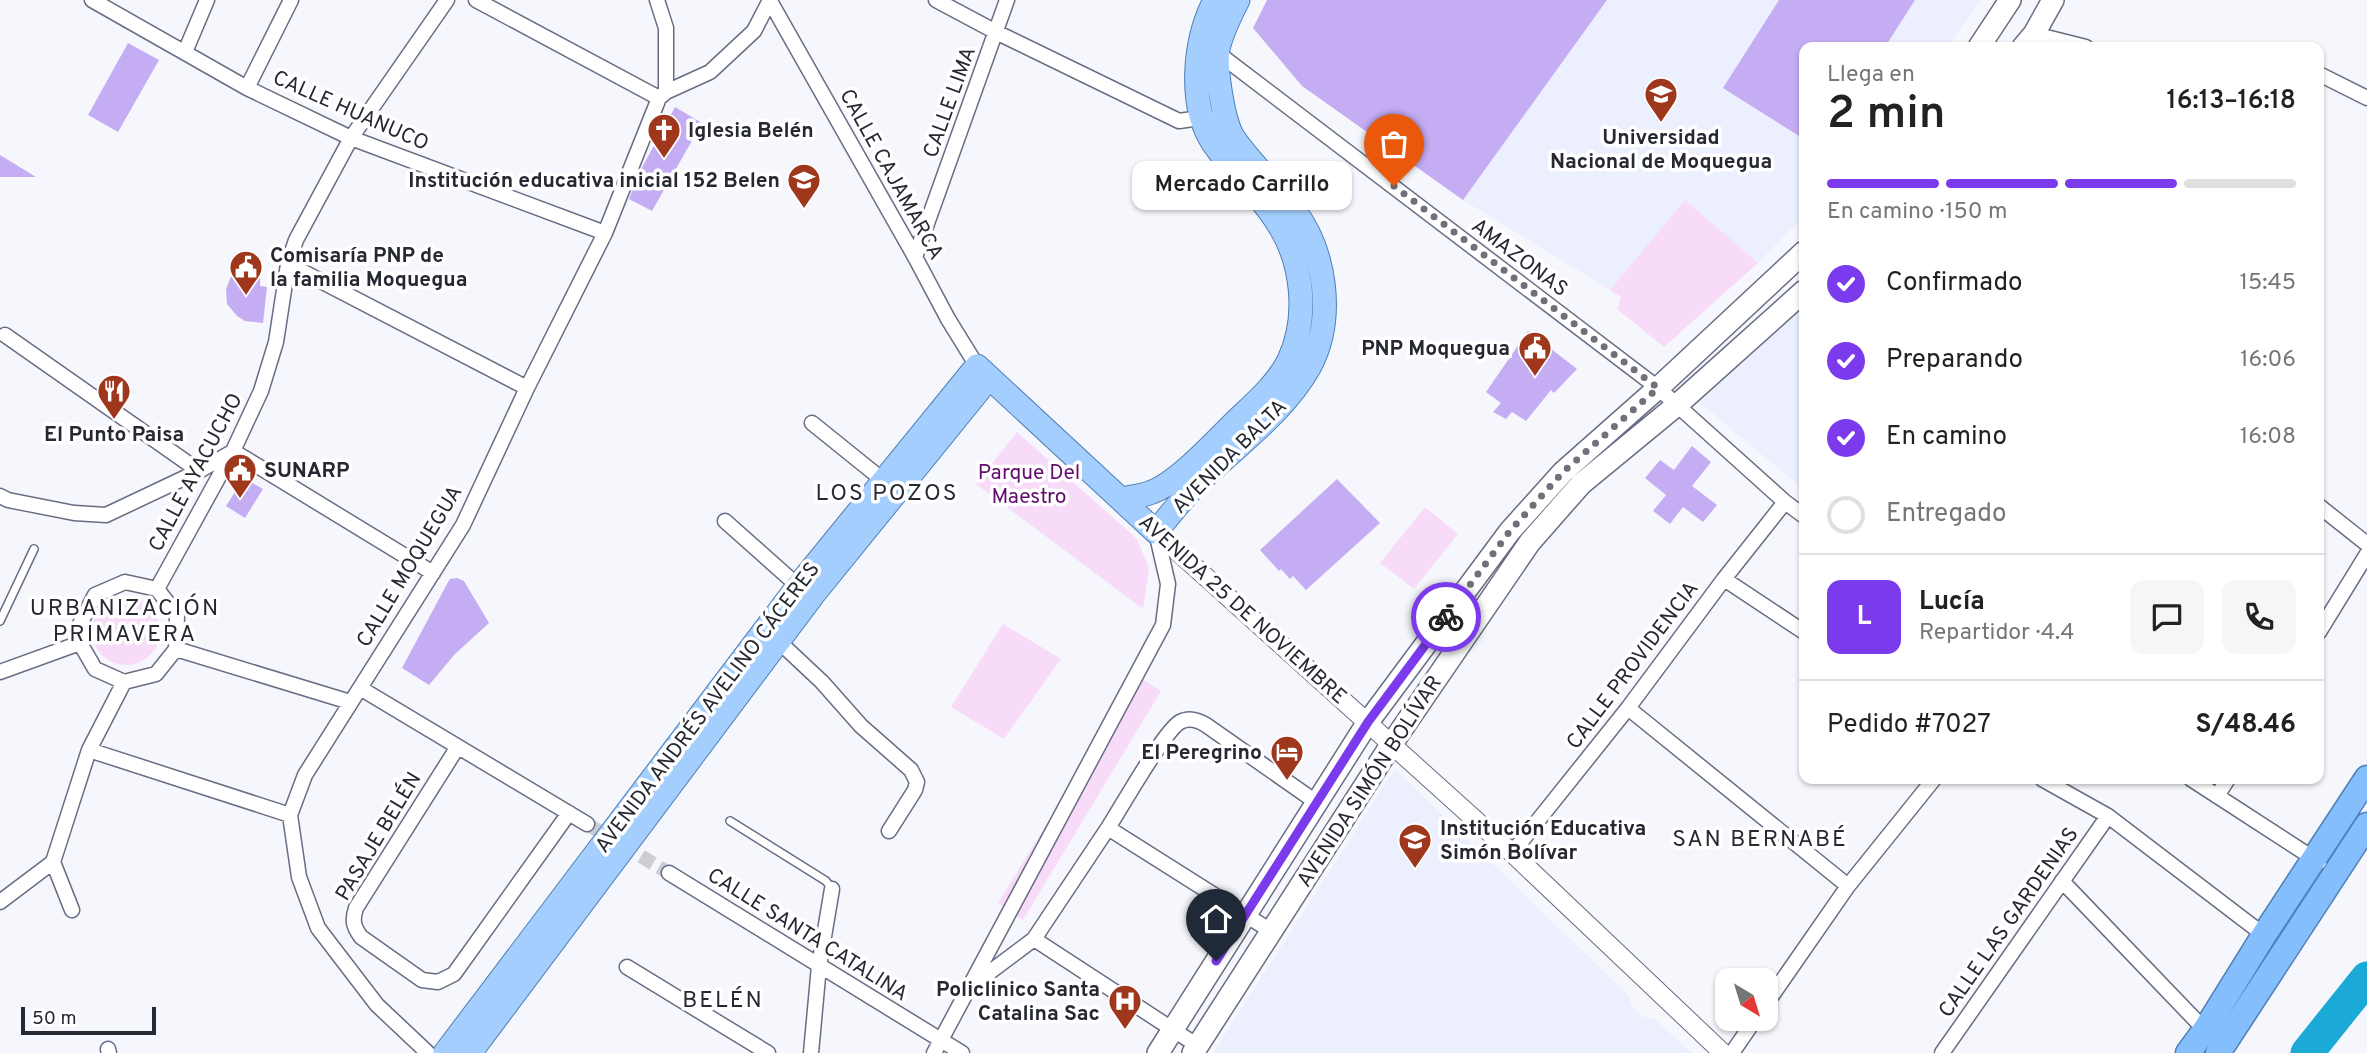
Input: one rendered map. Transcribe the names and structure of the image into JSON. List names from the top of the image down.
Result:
{
  "streets": {
    "main road": [
      "AVENIDA BALTA",
      "AVENIDA 25 DE NOVIEMBRE",
      "AVENIDA ANDRÉS AVELINO CÁCERES",
      "AVENIDA SIMÓN BOLÍVAR"
    ],
    "street": [
      "CALLE LIMA",
      "CALLE HUANUCO",
      "CALLE CAJAMARCA",
      "AMAZONAS",
      "CALLE AYACUCHO",
      "CALLE MOQUEGUA",
      "CALLE PROVIDENCIA",
      "PASAJE BELÉN",
      "CALLE LAS GARDENIAS",
      "CALLE SANTA CATALINA"
    ]
  },
  "crossings": [
    ["CALLE LIMA", "CALLE CAJAMARCA"],
    ["CALLE HUANUCO", "CALLE AYACUCHO"],
    ["CALLE HUANUCO", "CALLE MOQUEGUA"],
    ["CALLE CAJAMARCA", "AVENIDA 25 DE NOVIEMBRE"],
    ["CALLE CAJAMARCA", "AVENIDA ANDRÉS AVELINO CÁCERES"],
    ["AMAZONAS", "AVENIDA BALTA"],
    ["AMAZONAS", "CALLE PROVIDENCIA"],
    ["AMAZONAS", "AVENIDA SIMÓN BOLÍVAR"],
    ["AVENIDA BALTA", "AVENIDA 25 DE NOVIEMBRE"],
    ["AVENIDA 25 DE NOVIEMBRE", "CALLE PROVIDENCIA"],
    ["AVENIDA 25 DE NOVIEMBRE", "AVENIDA ANDRÉS AVELINO CÁCERES"],
    ["AVENIDA 25 DE NOVIEMBRE", "AVENIDA SIMÓN BOLÍVAR"]
  ],
  "districts": [
    "LOS POZOS",
    "URBANIZACIÓN PRIMAVERA",
    "SAN BERNABÉ",
    "BELÉN"
  ],
  "parks": ["Parque Del Maestro"],
  "places": {
    "school or university": ["Universidad Nacional de Moquegua", "Institución educativa inicial 152 Belen", "Institución Educativa Simón Bolívar"],
    "church": ["Iglesia Belén"],
    "other": ["Mercado Carrillo"],
    "public building": ["Comisaría PNP de la familia Moquegua", "PNP Moquegua", "SUNARP"],
    "restaurant": ["El Punto Paisa"],
    "hotel": ["El Peregrino"],
    "hospital": ["Policlinico Santa Catalina Sac"]
  },
  "scale_bar": "50 m",
  "north": "bottom right",
  "page": {
    "heading": ["2 min", "Llega en", "16:13–16:18"],
    "panel": [
      "Lucía",
      "Repartidor · 4.4",
      "Pedido #7027",
      "S/48.46"
    ],
    "bubble": "Mercado Carrillo",
    "bar": "En camino · 150 m",
    "list": [
      ["Confirmado", "15:45"],
      ["Preparando", "16:06"],
      ["En camino", "16:08"],
      "Entregado"
    ],
    "round": "L",
    "scale": "50 m"
  }
}
